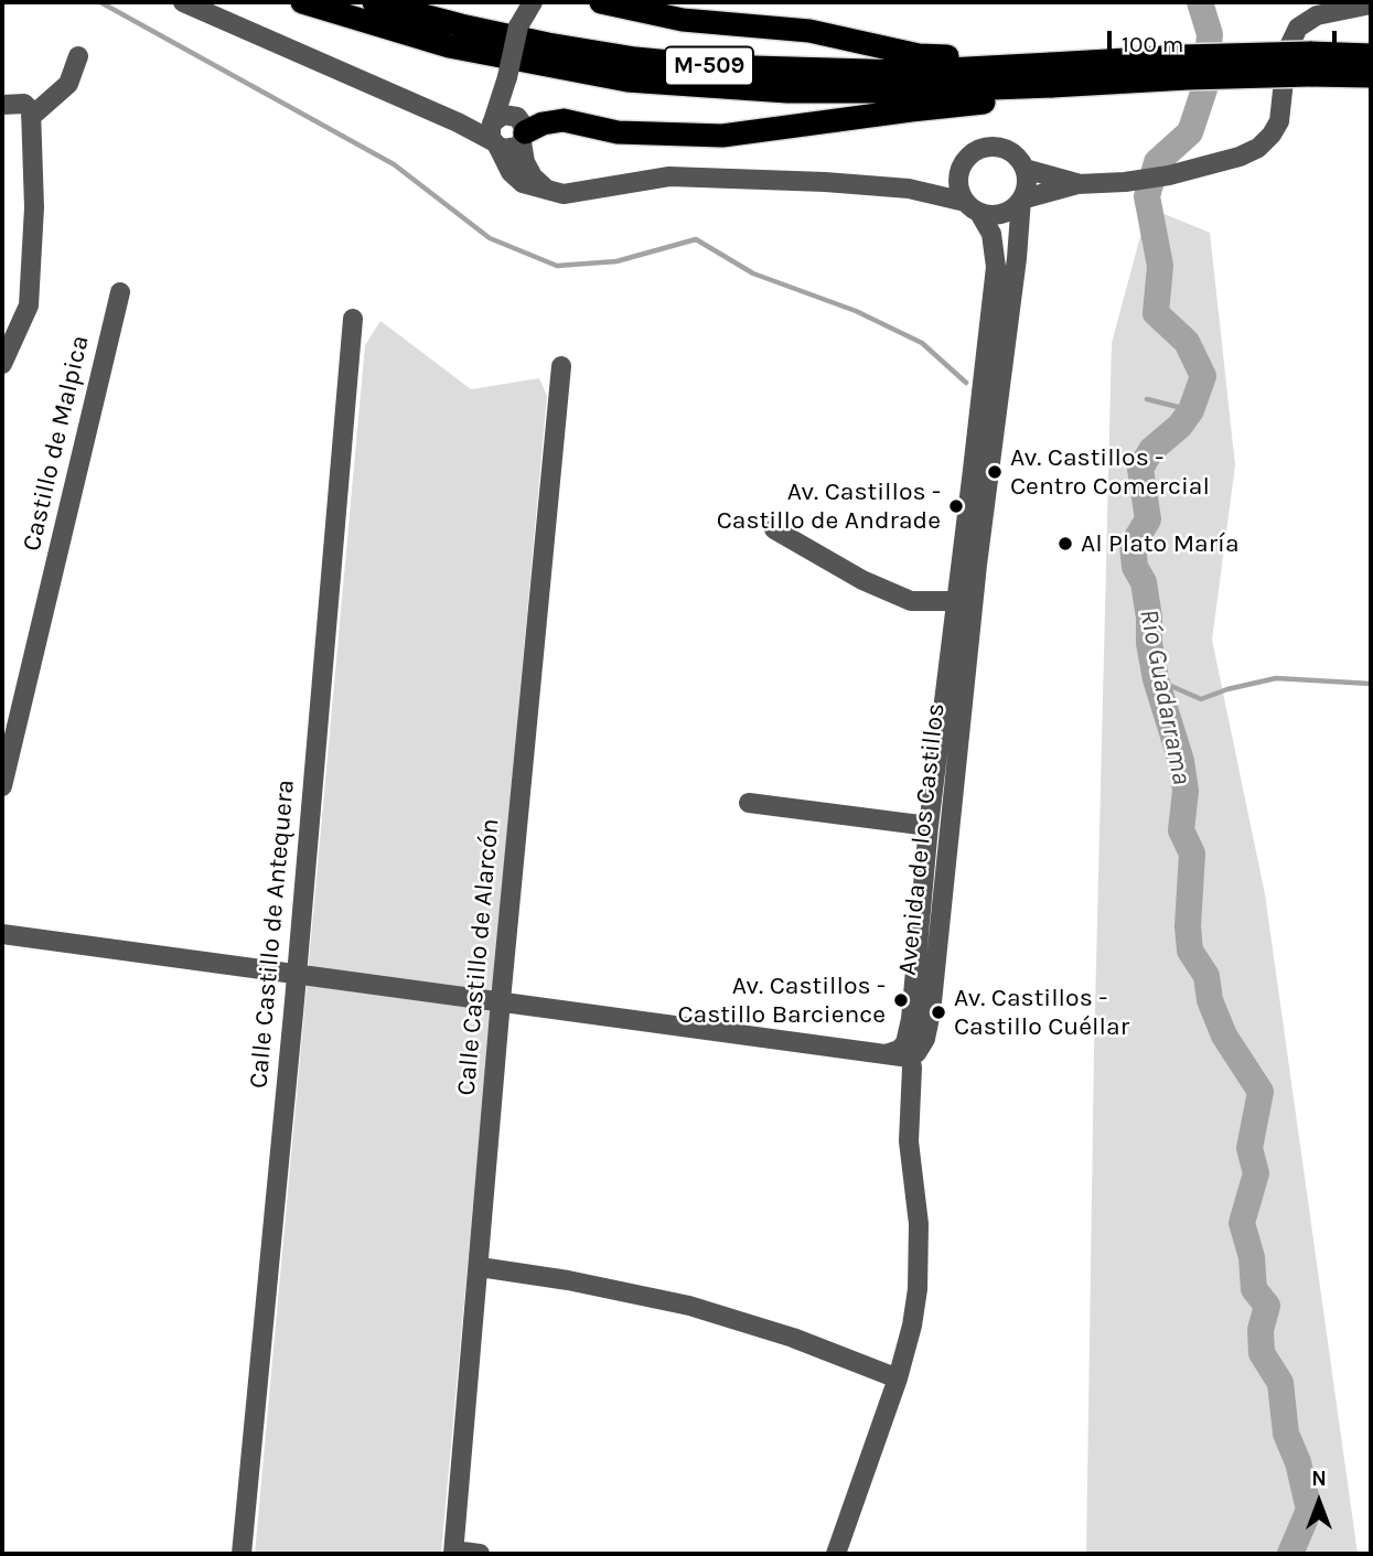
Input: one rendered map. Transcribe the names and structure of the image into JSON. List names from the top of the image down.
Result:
{
  "streets": {
    "highway": ["M-509"],
    "street": [
      "Castillo de Malpica",
      "Avenida de los Castillos",
      "Calle Castillo de Antequera",
      "Calle Castillo de Alarcón"
    ]
  },
  "water": ["Río Guadarrama"],
  "places": [
    "Av. Castillos - Centro Comercial",
    "Av. Castillos - Castillo de Andrade",
    "Al Plato María",
    "Av. Castillos - Castillo Barcience",
    "Av. Castillos - Castillo Cuéllar"
  ],
  "scale_bar": "100 m",
  "north": "top"
}
